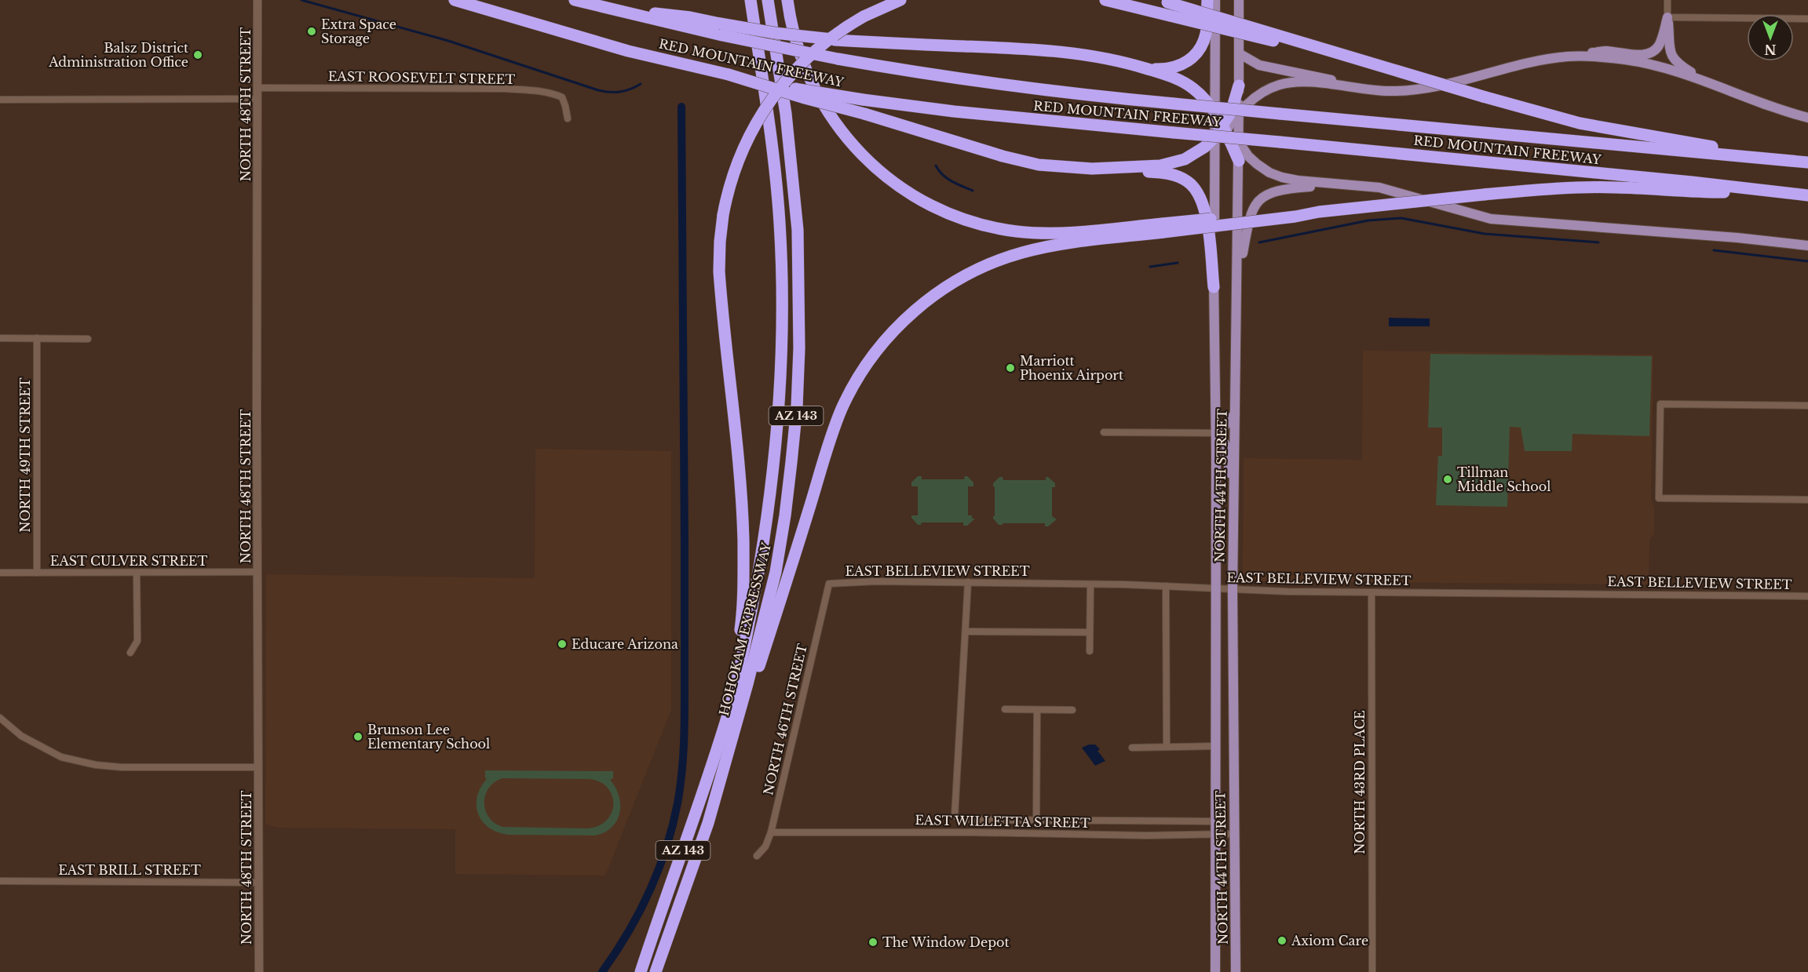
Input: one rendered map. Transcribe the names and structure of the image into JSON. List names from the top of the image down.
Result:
{
  "streets": {
    "highway": ["RED MOUNTAIN FREEWAY", "AZ 143", "HOHOKAM EXPRESSWAY"],
    "main road": ["NORTH 44TH STREET"],
    "street": [
      "EAST ROOSEVELT STREET",
      "NORTH 48TH STREET",
      "NORTH 49TH STREET",
      "EAST CULVER STREET",
      "EAST BELLEVIEW STREET",
      "NORTH 46TH STREET",
      "NORTH 43RD PLACE",
      "EAST WILLETTA STREET",
      "EAST BRILL STREET"
    ]
  },
  "crossings": [
    ["EAST ROOSEVELT STREET", "NORTH 48TH STREET"],
    ["NORTH 48TH STREET", "EAST CULVER STREET"],
    ["NORTH 48TH STREET", "EAST BRILL STREET"],
    ["NORTH 49TH STREET", "EAST CULVER STREET"],
    ["NORTH 44TH STREET", "EAST BELLEVIEW STREET"],
    ["NORTH 44TH STREET", "EAST WILLETTA STREET"],
    ["EAST BELLEVIEW STREET", "NORTH 46TH STREET"],
    ["EAST BELLEVIEW STREET", "NORTH 43RD PLACE"],
    ["NORTH 46TH STREET", "EAST WILLETTA STREET"]
  ],
  "places": [
    "Extra Space Storage",
    "Balsz District Administration Office",
    "Marriott Phoenix Airport",
    "Tillman Middle School",
    "Educare Arizona",
    "Brunson Lee Elementary School",
    "Axiom Care",
    "The Window Depot"
  ],
  "north": "bottom"
}
